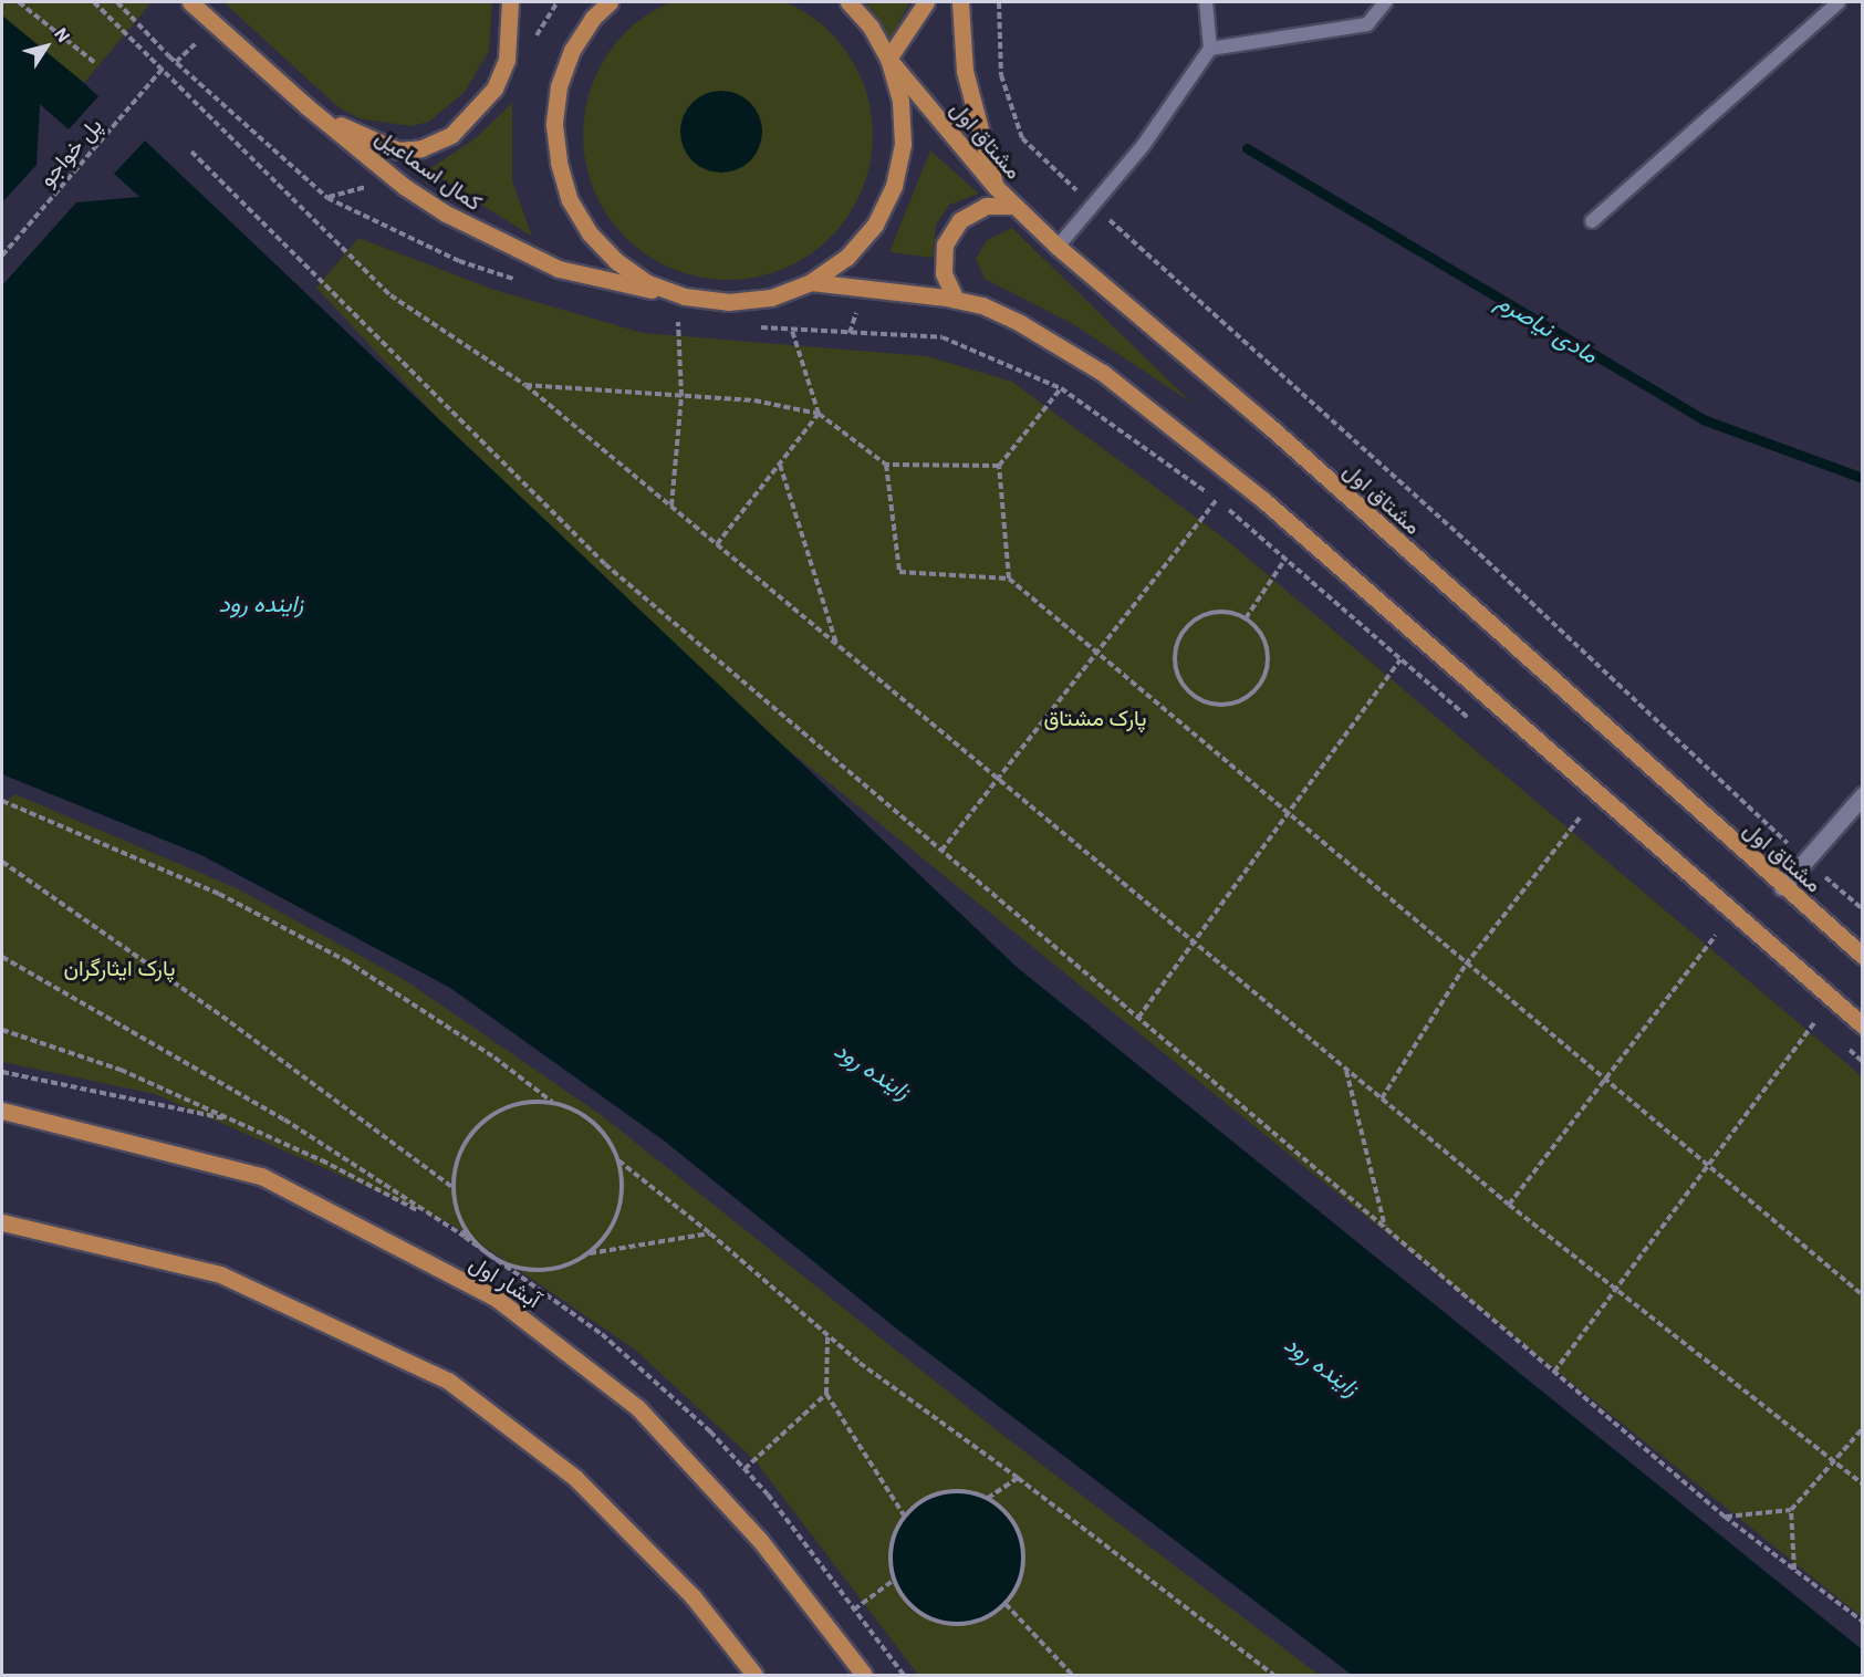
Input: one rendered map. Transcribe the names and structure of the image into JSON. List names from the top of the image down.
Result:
{
  "streets": {
    "main road": ["مشتاق اول", "کمال اسماعیل", "آبشار اول"],
    "path": ["پل خواجو"]
  },
  "water": ["مادی نیاصرم", "زاینده رود"],
  "parks": ["پارک مشتاق", "پارک ایثارگران"],
  "north": "top right"
}
